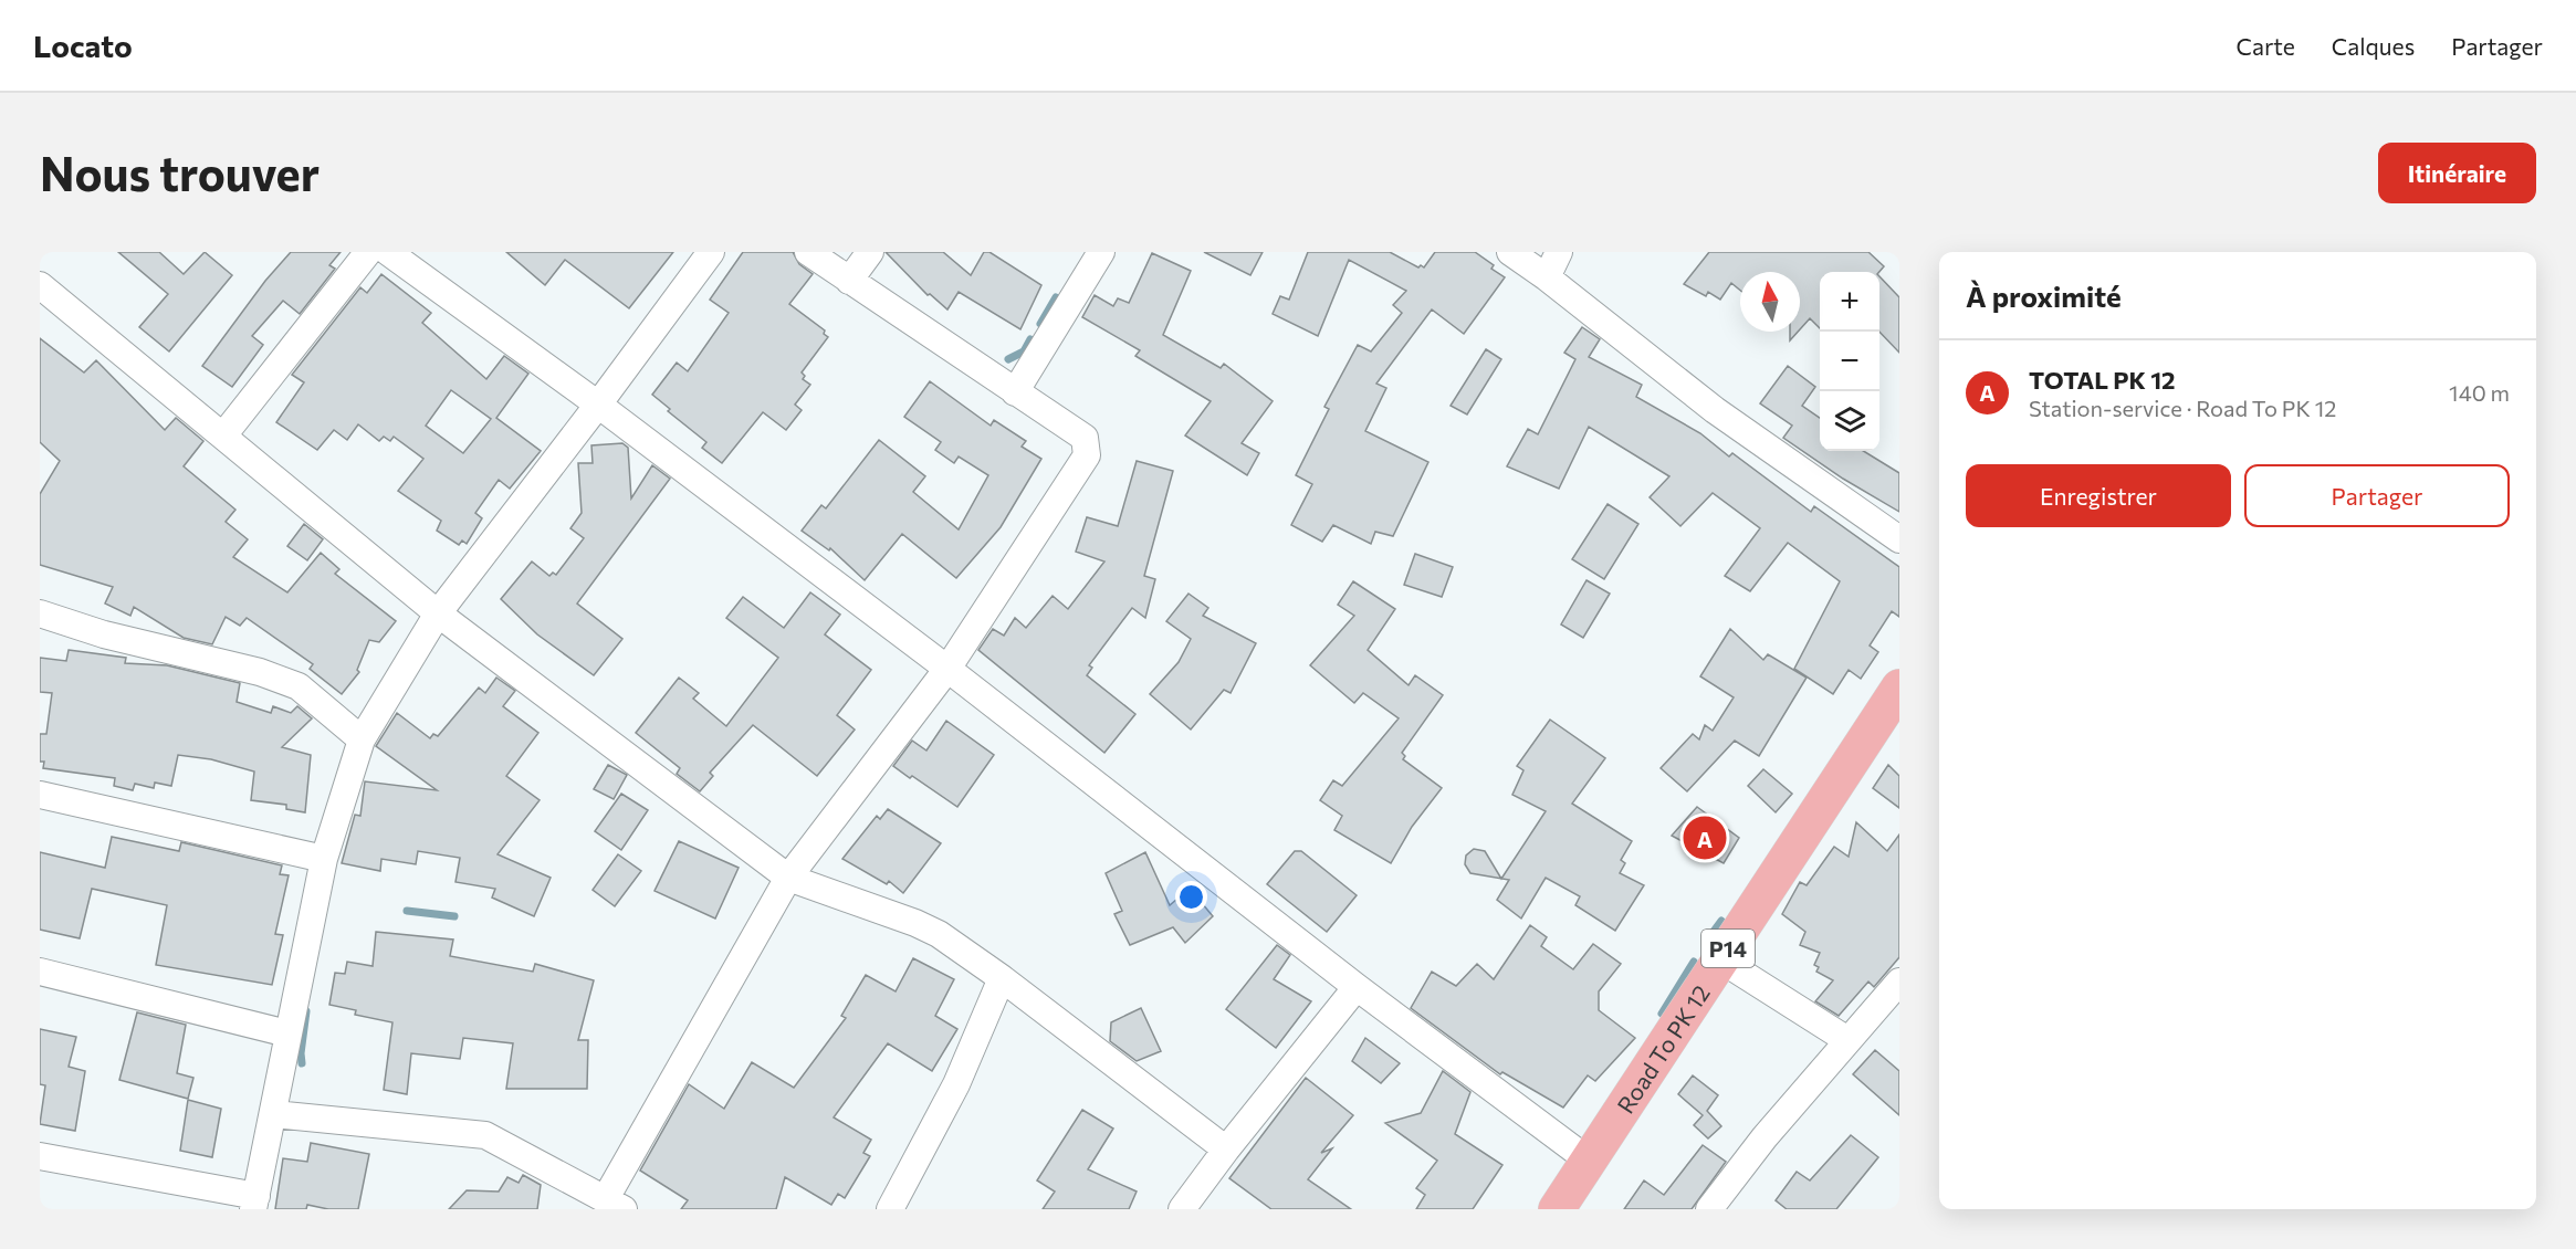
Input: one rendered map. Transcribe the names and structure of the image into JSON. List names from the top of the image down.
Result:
{
  "streets": {
    "main road": ["P14", "Road To PK 12"]
  },
  "north": "top",
  "page": {
    "header": "Locato",
    "nav": ["Carte", "Calques", "Partager"],
    "buttons": [
      "Itinéraire",
      ["Enregistrer", "Partager"]
    ],
    "title": "Nous trouver",
    "heading": "À proximité",
    "map_buttons": ["+", "−"],
    "list": [
      {
        "mark": "A",
        "name": "TOTAL PK 12",
        "note": "Station-service · Road To PK 12",
        "value": "140 m"
      }
    ],
    "pins": "A"
  }
}
